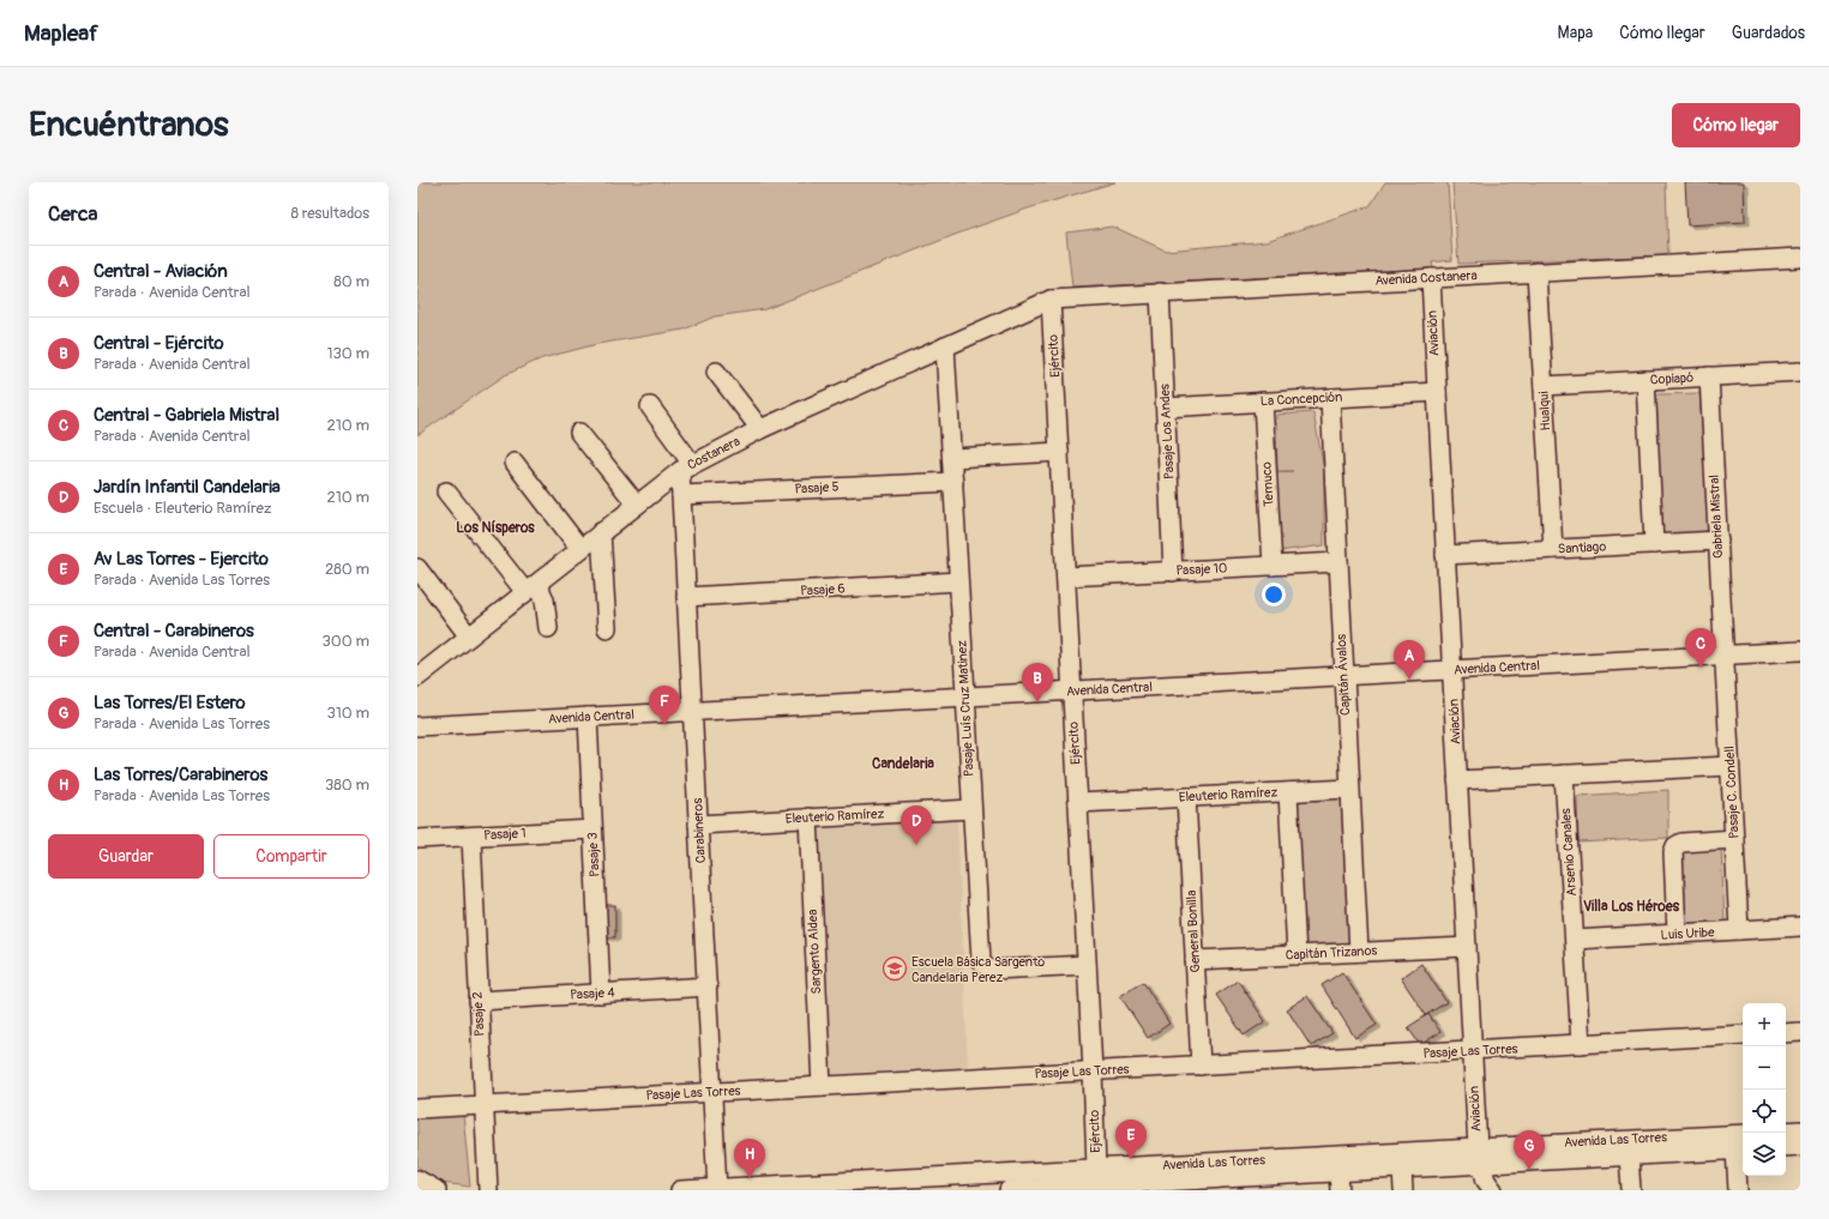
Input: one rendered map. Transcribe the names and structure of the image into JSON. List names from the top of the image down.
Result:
{
  "streets": {
    "street": [
      "Avenida Costanera",
      "Aviación",
      "Ejército",
      "Copiapó",
      "La Concepción",
      "Hualqui",
      "Pasaje Los Andes",
      "Costanera",
      "Temuco",
      "Pasaje 5",
      "Gabriela Mistral",
      "Santiago",
      "Pasaje 10",
      "Pasaje 6",
      "Avenida Central",
      "Capitán Ávalos",
      "Pasaje Luís Cruz Matinez",
      "Pasaje C. Condell",
      "Eleuterio Ramírez",
      "Carabineros",
      "Pasaje 1",
      "Arsenio Canales",
      "Pasaje 3",
      "General Bonilla",
      "Luis Uribe",
      "Sargento Aldea",
      "Capitán Trizanos",
      "Pasaje 4",
      "Pasaje 2",
      "Pasaje Las Torres",
      "Avenida Las Torres"
    ]
  },
  "crossings": [
    ["Avenida Costanera", "Aviación"],
    ["Avenida Costanera", "Ejército"],
    ["Avenida Costanera", "Hualqui"],
    ["Avenida Costanera", "Pasaje Los Andes"],
    ["Avenida Costanera", "Costanera"],
    ["Aviación", "La Concepción"],
    ["Aviación", "Santiago"],
    ["Aviación", "Avenida Central"],
    ["Aviación", "Capitán Trizanos"],
    ["Aviación", "Pasaje Las Torres"],
    ["Aviación", "Avenida Las Torres"],
    ["Ejército", "Costanera"],
    ["Ejército", "Pasaje 10"],
    ["Ejército", "Avenida Central"],
    ["Ejército", "Pasaje Luís Cruz Matinez"],
    ["Ejército", "Eleuterio Ramírez"],
    ["Ejército", "Pasaje Las Torres"],
    ["Ejército", "Avenida Las Torres"],
    ["Copiapó", "Hualqui"],
    ["Copiapó", "Gabriela Mistral"],
    ["La Concepción", "Pasaje Los Andes"],
    ["La Concepción", "Temuco"],
    ["La Concepción", "Capitán Ávalos"],
    ["Hualqui", "Santiago"],
    ["Pasaje Los Andes", "Pasaje 10"],
    ["Costanera", "Pasaje Luís Cruz Matinez"],
    ["Costanera", "Carabineros"],
    ["Temuco", "Pasaje 10"],
    ["Pasaje 5", "Pasaje Luís Cruz Matinez"],
    ["Pasaje 5", "Carabineros"],
    ["Gabriela Mistral", "Santiago"],
    ["Gabriela Mistral", "Avenida Central"],
    ["Gabriela Mistral", "Pasaje C. Condell"],
    ["Pasaje 10", "Capitán Ávalos"],
    ["Pasaje 6", "Pasaje Luís Cruz Matinez"],
    ["Pasaje 6", "Carabineros"],
    ["Avenida Central", "Capitán Ávalos"],
    ["Avenida Central", "Pasaje Luís Cruz Matinez"],
    ["Avenida Central", "Pasaje C. Condell"],
    ["Avenida Central", "Carabineros"],
    ["Avenida Central", "Pasaje 3"],
    ["Capitán Ávalos", "Eleuterio Ramírez"],
    ["Capitán Ávalos", "Capitán Trizanos"],
    ["Pasaje Luís Cruz Matinez", "Eleuterio Ramírez"],
    ["Pasaje C. Condell", "Luis Uribe"],
    ["Eleuterio Ramírez", "Carabineros"],
    ["Eleuterio Ramírez", "General Bonilla"],
    ["Eleuterio Ramírez", "Sargento Aldea"],
    ["Carabineros", "Pasaje 4"],
    ["Carabineros", "Pasaje Las Torres"],
    ["Carabineros", "Avenida Las Torres"],
    ["Pasaje 1", "Pasaje 3"],
    ["Pasaje 1", "Pasaje 2"],
    ["Arsenio Canales", "Luis Uribe"],
    ["Arsenio Canales", "Pasaje Las Torres"],
    ["Pasaje 3", "Pasaje 4"],
    ["General Bonilla", "Capitán Trizanos"],
    ["General Bonilla", "Pasaje Las Torres"],
    ["Sargento Aldea", "Pasaje Las Torres"],
    ["Pasaje 4", "Pasaje 2"],
    ["Pasaje 2", "Pasaje Las Torres"]
  ],
  "districts": ["Los Nísperos", "Candelaria", "Villa Los Héroes"],
  "places": {
    "school or university": ["Escuela Básica Sargento Candelaria Perez"]
  },
  "page": {
    "header": "Mapleaf",
    "nav": ["Mapa", "Cómo llegar", "Guardados"],
    "buttons": [
      "Cómo llegar",
      ["Guardar", "Compartir"]
    ],
    "title": "Encuéntranos",
    "heading": ["Cerca", "8 resultados"],
    "list": [
      {
        "mark": "A",
        "name": "Central - Aviación",
        "note": "Parada · Avenida Central",
        "value": "80 m"
      },
      {
        "mark": "B",
        "name": "Central - Ejército",
        "note": "Parada · Avenida Central",
        "value": "130 m"
      },
      {
        "mark": "C",
        "name": "Central - Gabriela Mistral",
        "note": "Parada · Avenida Central",
        "value": "210 m"
      },
      {
        "mark": "D",
        "name": "Jardín Infantil Candelaria",
        "note": "Escuela · Eleuterio Ramírez",
        "value": "210 m"
      },
      {
        "mark": "E",
        "name": "Av Las Torres - Ejercito",
        "note": "Parada · Avenida Las Torres",
        "value": "280 m"
      },
      {
        "mark": "F",
        "name": "Central - Carabineros",
        "note": "Parada · Avenida Central",
        "value": "300 m"
      },
      {
        "mark": "G",
        "name": "Las Torres/El Estero",
        "note": "Parada · Avenida Las Torres",
        "value": "310 m"
      },
      {
        "mark": "H",
        "name": "Las Torres/Carabineros",
        "note": "Parada · Avenida Las Torres",
        "value": "380 m"
      }
    ],
    "pins": [
      "C",
      "A",
      "B",
      "F",
      "D",
      "E",
      "G",
      "H"
    ],
    "map_buttons": ["+", "−"]
  }
}
